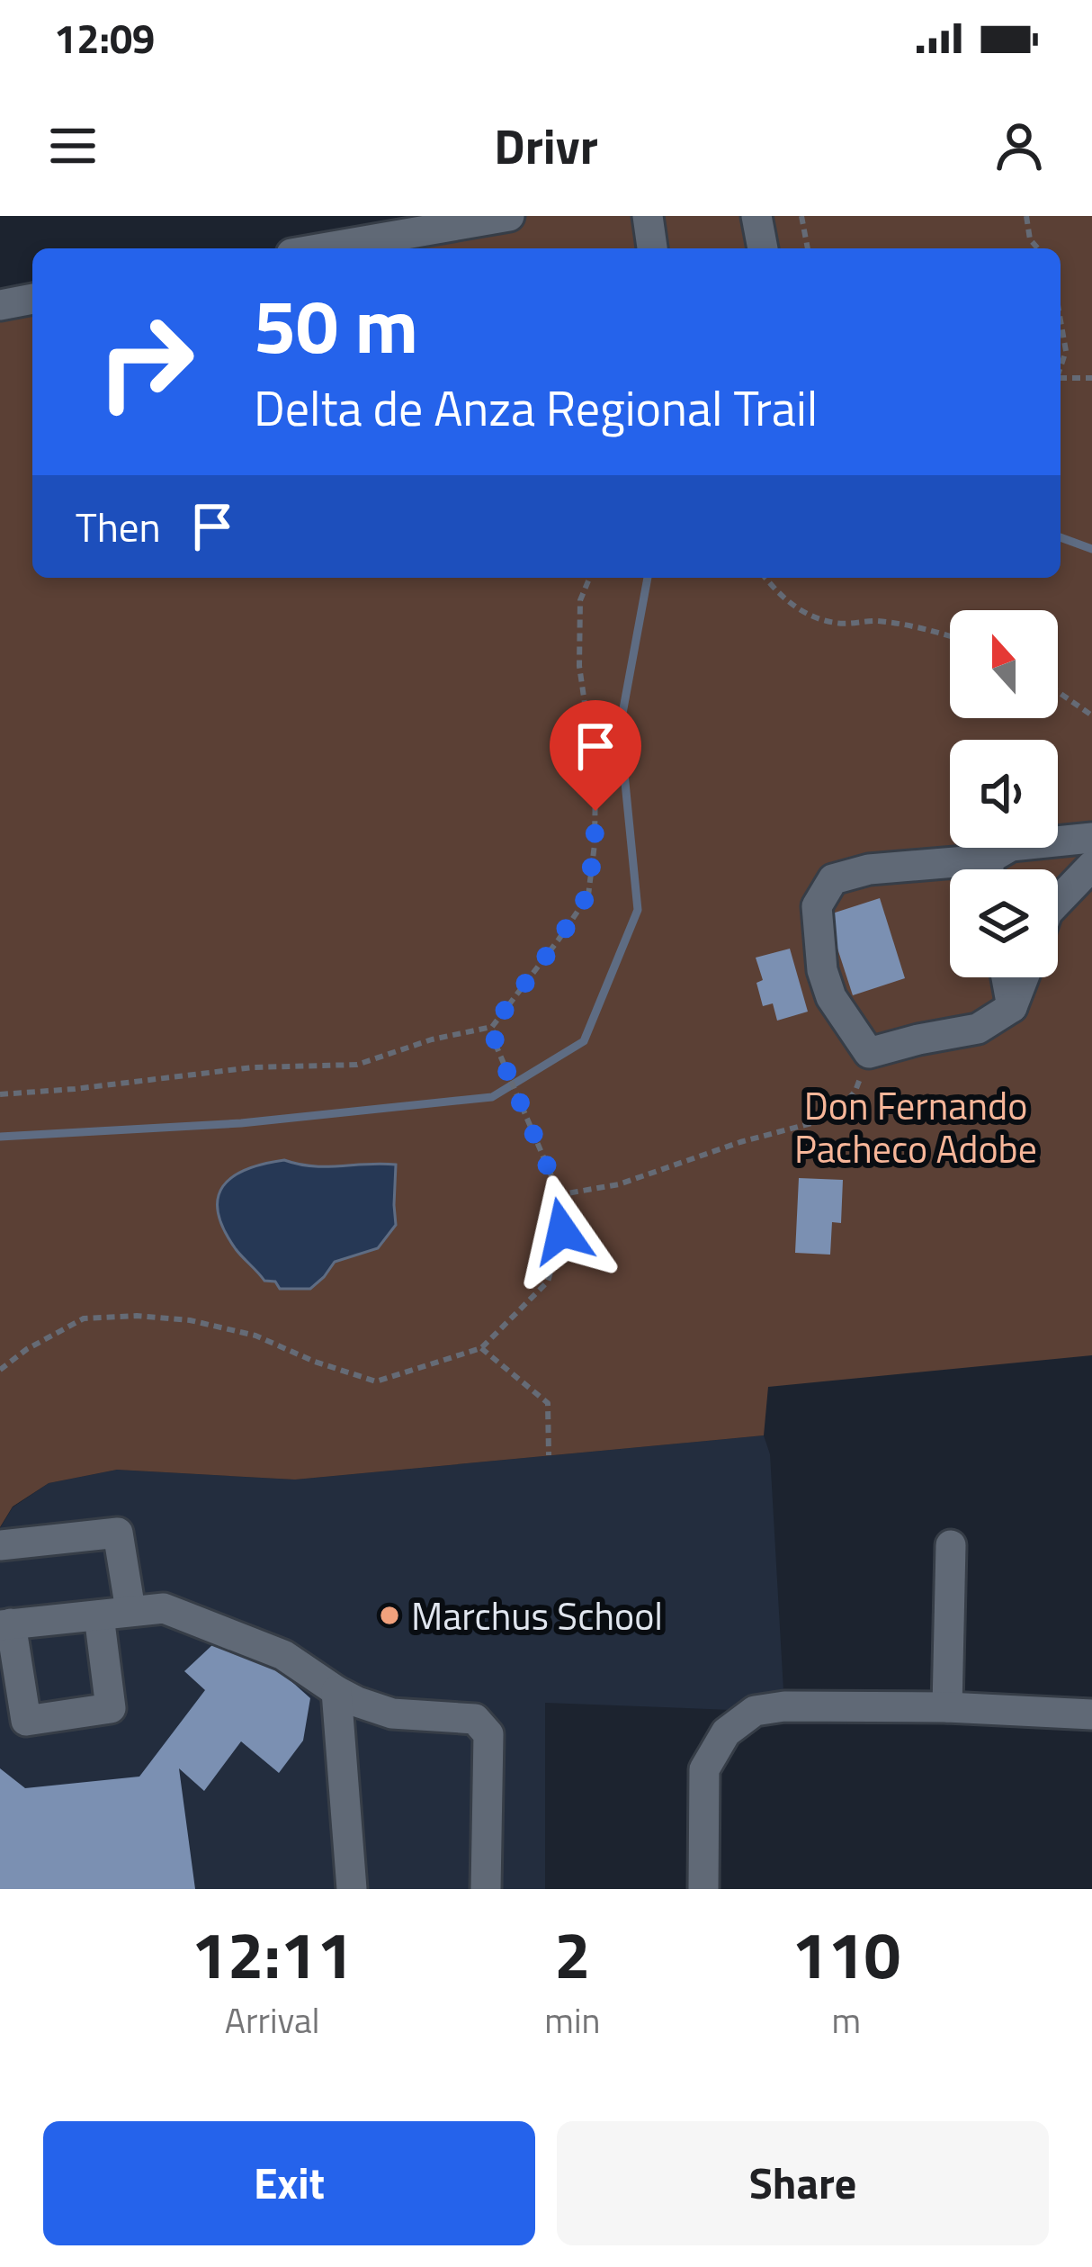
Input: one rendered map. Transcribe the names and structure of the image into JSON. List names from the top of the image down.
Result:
{
  "parks": ["Don Fernando Pacheco Adobe"],
  "places": ["Marchus School"],
  "north": "top",
  "page": {
    "status": "12:09",
    "header": "Drivr",
    "turn": ["50 m", "Delta de Anza Regional Trail"],
    "then": "Then",
    "eta": [
      "12:11",
      "Arrival",
      "2",
      "min",
      "110",
      "m"
    ],
    "buttons": ["Exit", "Share"]
  }
}
